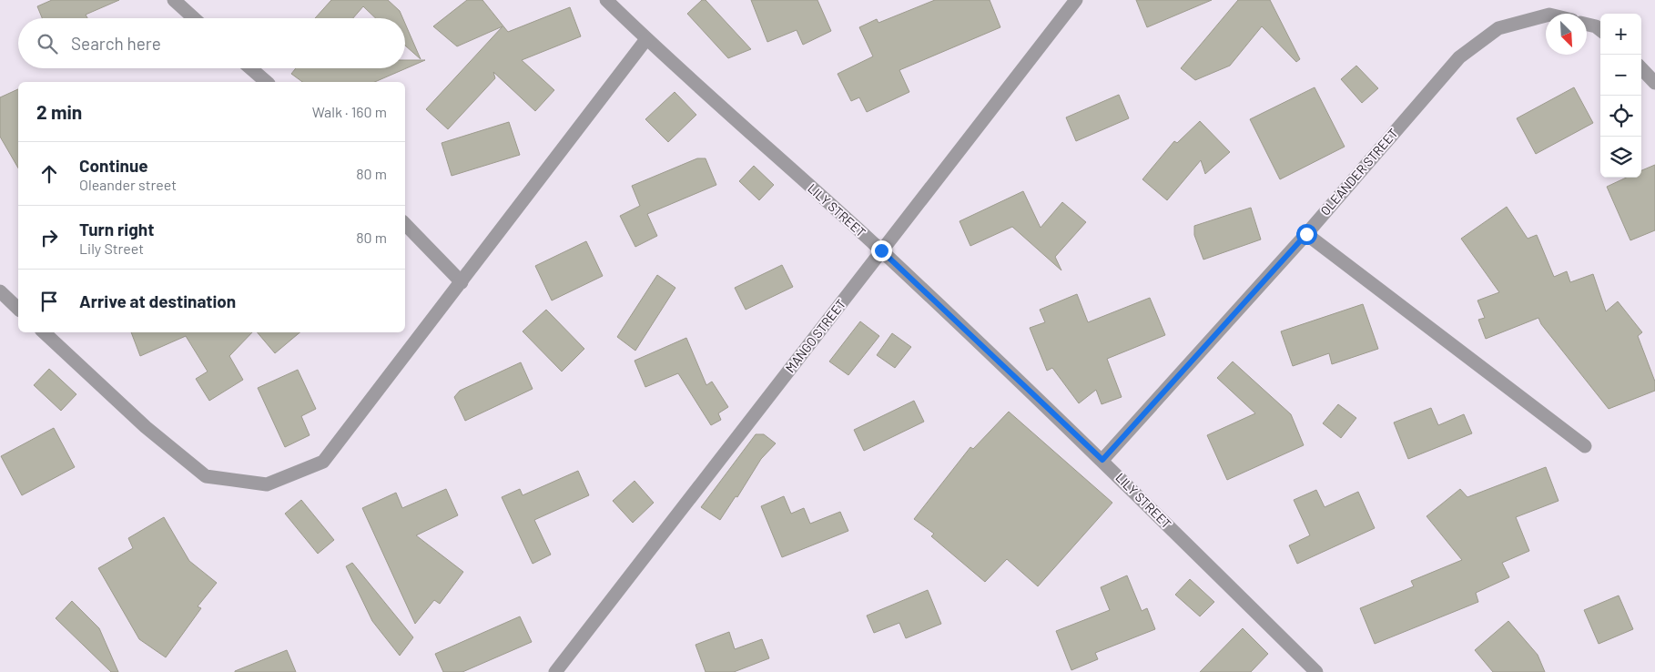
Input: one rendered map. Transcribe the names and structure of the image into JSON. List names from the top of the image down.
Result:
{
  "streets": {
    "street": ["OLEANDER STREET", "LILY STREET", "MANGO STREET"]
  },
  "crossings": [
    ["OLEANDER STREET", "LILY STREET"],
    ["LILY STREET", "MANGO STREET"]
  ],
  "north": "bottom right",
  "page": {
    "map_buttons": ["+", "−"],
    "search": "Search here",
    "heading": ["2 min", "Walk · 160 m"],
    "list": [
      ["Continue", "Oleander street", "80 m"],
      ["Turn right", "Lily Street", "80 m"],
      "Arrive at destination"
    ]
  }
}
